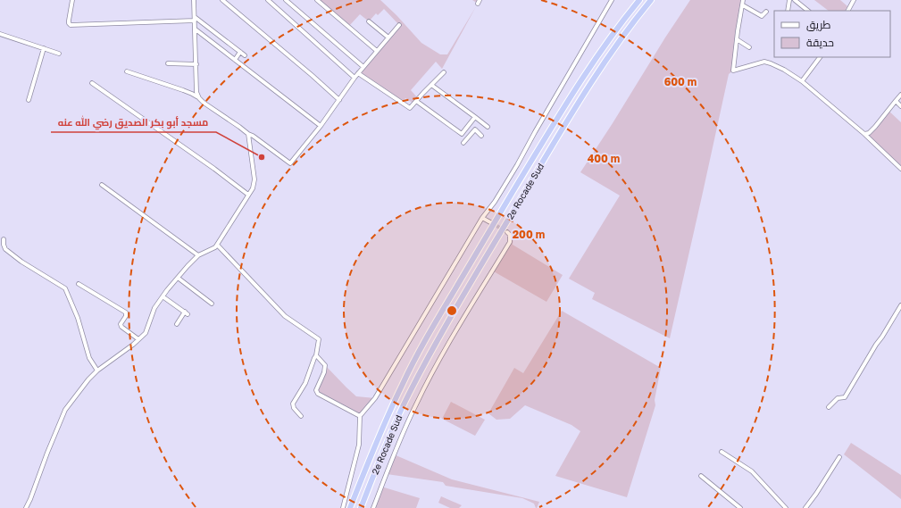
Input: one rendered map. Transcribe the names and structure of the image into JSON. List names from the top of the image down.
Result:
{
  "streets": {
    "highway": ["2e Rocade Sud"]
  },
  "places": ["مسجد أبو بكر الصديق رضي الله عنه"],
  "legend": ["طريق", "حديقة"],
  "rings": ["600 m", "400 m", "200 m"]
}
